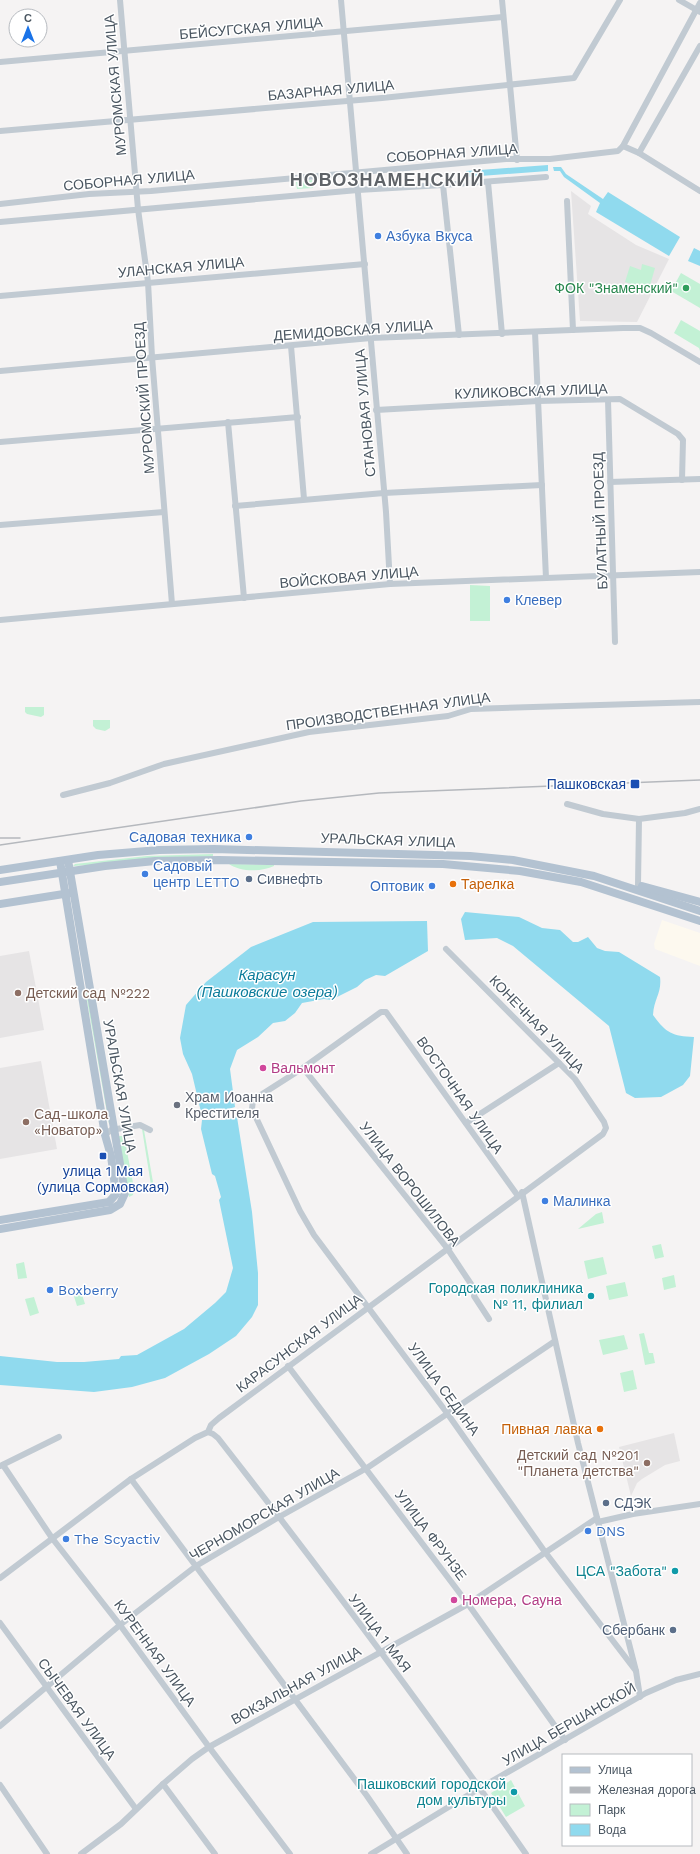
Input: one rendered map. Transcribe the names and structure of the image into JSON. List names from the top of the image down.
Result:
{
  "streets": {
    "main road": ["УРАЛЬСКАЯ УЛИЦА"],
    "street": [
      "БЕЙСУГСКАЯ УЛИЦА",
      "МУРОМСКАЯ УЛИЦА",
      "БАЗАРНАЯ УЛИЦА",
      "СОБОРНАЯ УЛИЦА",
      "УЛАНСКАЯ УЛИЦА",
      "ДЕМИДОВСКАЯ УЛИЦА",
      "КУЛИКОВСКАЯ УЛИЦА",
      "МУРОМСКИЙ ПРОЕЗД",
      "СТАНОВАЯ УЛИЦА",
      "БУЛАТНЫЙ ПРОЕЗД",
      "ВОЙСКОВАЯ УЛИЦА",
      "ПРОИЗВОДСТВЕННАЯ УЛИЦА",
      "КОНЕЧНАЯ УЛИЦА",
      "ВОСТОЧНАЯ УЛИЦА",
      "УЛИЦА ВОРОШИЛОВА",
      "КАРАСУНСКАЯ УЛИЦА",
      "УЛИЦА СЕДИНА",
      "ЧЕРНОМОРСКАЯ УЛИЦА",
      "УЛИЦА ФРУНЗЕ",
      "УЛИЦА 1 МАЯ",
      "КУРЕННАЯ УЛИЦА",
      "ВОКЗАЛЬНАЯ УЛИЦА",
      "СЫЧЕВАЯ УЛИЦА",
      "УЛИЦА БЕРШАНСКОЙ"
    ]
  },
  "crossings": [
    ["БЕЙСУГСКАЯ УЛИЦА", "МУРОМСКАЯ УЛИЦА"],
    ["БЕЙСУГСКАЯ УЛИЦА", "СТАНОВАЯ УЛИЦА"],
    ["МУРОМСКАЯ УЛИЦА", "БАЗАРНАЯ УЛИЦА"],
    ["МУРОМСКАЯ УЛИЦА", "СОБОРНАЯ УЛИЦА"],
    ["МУРОМСКАЯ УЛИЦА", "МУРОМСКИЙ ПРОЕЗД"],
    ["БАЗАРНАЯ УЛИЦА", "СТАНОВАЯ УЛИЦА"],
    ["СОБОРНАЯ УЛИЦА", "МУРОМСКИЙ ПРОЕЗД"],
    ["СОБОРНАЯ УЛИЦА", "СТАНОВАЯ УЛИЦА"],
    ["УЛАНСКАЯ УЛИЦА", "МУРОМСКИЙ ПРОЕЗД"],
    ["УЛАНСКАЯ УЛИЦА", "СТАНОВАЯ УЛИЦА"],
    ["ДЕМИДОВСКАЯ УЛИЦА", "МУРОМСКИЙ ПРОЕЗД"],
    ["ДЕМИДОВСКАЯ УЛИЦА", "СТАНОВАЯ УЛИЦА"],
    ["КУЛИКОВСКАЯ УЛИЦА", "СТАНОВАЯ УЛИЦА"],
    ["КУЛИКОВСКАЯ УЛИЦА", "БУЛАТНЫЙ ПРОЕЗД"],
    ["МУРОМСКИЙ ПРОЕЗД", "ВОЙСКОВАЯ УЛИЦА"],
    ["СТАНОВАЯ УЛИЦА", "ВОЙСКОВАЯ УЛИЦА"],
    ["БУЛАТНЫЙ ПРОЕЗД", "ВОЙСКОВАЯ УЛИЦА"],
    ["КОНЕЧНАЯ УЛИЦА", "КАРАСУНСКАЯ УЛИЦА"],
    ["ВОСТОЧНАЯ УЛИЦА", "УЛИЦА ВОРОШИЛОВА"],
    ["ВОСТОЧНАЯ УЛИЦА", "КАРАСУНСКАЯ УЛИЦА"],
    ["ВОСТОЧНАЯ УЛИЦА", "УЛИЦА СЕДИНА"],
    ["УЛИЦА ВОРОШИЛОВА", "КАРАСУНСКАЯ УЛИЦА"],
    ["УЛИЦА ВОРОШИЛОВА", "УЛИЦА СЕДИНА"],
    ["КАРАСУНСКАЯ УЛИЦА", "УЛИЦА СЕДИНА"],
    ["КАРАСУНСКАЯ УЛИЦА", "УЛИЦА ФРУНЗЕ"],
    ["КАРАСУНСКАЯ УЛИЦА", "УЛИЦА 1 МАЯ"],
    ["КАРАСУНСКАЯ УЛИЦА", "КУРЕННАЯ УЛИЦА"],
    ["УЛИЦА СЕДИНА", "ЧЕРНОМОРСКАЯ УЛИЦА"],
    ["УЛИЦА СЕДИНА", "ВОКЗАЛЬНАЯ УЛИЦА"],
    ["ЧЕРНОМОРСКАЯ УЛИЦА", "УЛИЦА ФРУНЗЕ"],
    ["ЧЕРНОМОРСКАЯ УЛИЦА", "УЛИЦА 1 МАЯ"],
    ["ЧЕРНОМОРСКАЯ УЛИЦА", "КУРЕННАЯ УЛИЦА"],
    ["ЧЕРНОМОРСКАЯ УЛИЦА", "СЫЧЕВАЯ УЛИЦА"],
    ["УЛИЦА ФРУНЗЕ", "ВОКЗАЛЬНАЯ УЛИЦА"],
    ["УЛИЦА ФРУНЗЕ", "УЛИЦА БЕРШАНСКОЙ"],
    ["УЛИЦА 1 МАЯ", "ВОКЗАЛЬНАЯ УЛИЦА"],
    ["УЛИЦА 1 МАЯ", "УЛИЦА БЕРШАНСКОЙ"],
    ["КУРЕННАЯ УЛИЦА", "ВОКЗАЛЬНАЯ УЛИЦА"],
    ["ВОКЗАЛЬНАЯ УЛИЦА", "СЫЧЕВАЯ УЛИЦА"]
  ],
  "districts": ["НОВОЗНАМЕНСКИЙ"],
  "water": ["Карасун (Пашковские озера)"],
  "places": {
    "other": [
      "Азбука Вкуса",
      "ФОК \"Знаменский\"",
      "Клевер",
      "Садовая техника",
      "Садовый центр LETTO",
      "Сивнефть",
      "Тарелка",
      "Оптовик",
      "Детский сад №222",
      "Вальмонт",
      "Храм Иоанна Крестителя",
      "Сад-школа «Новатор»",
      "Малинка",
      "Boxberry",
      "Городская поликлиника № 11, филиал",
      "Пивная лавка",
      "Детский сад №201 \"Планета детства\"",
      "СДЭК",
      "DNS",
      "The Scyactiv",
      "ЦСА \"Забота\"",
      "Номера, Сауна",
      "Сбербанк",
      "Пашковский городской дом культуры"
    ],
    "transit": ["Пашковская", "улица 1 Мая (улица Сормовская)"]
  },
  "legend": [
    "Улица",
    "Железная дорога",
    "Парк",
    "Вода"
  ],
  "north": "top"
}
